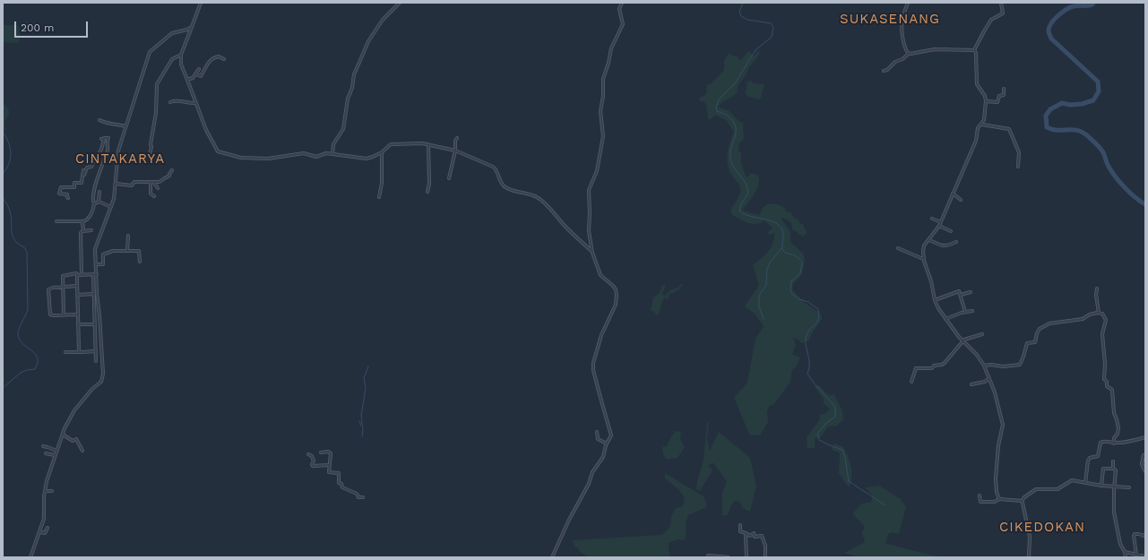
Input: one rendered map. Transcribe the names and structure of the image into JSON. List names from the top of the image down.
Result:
{
  "districts": ["SUKASENANG", "CINTAKARYA", "CIKEDOKAN"],
  "scale_bar": "200 m"
}
